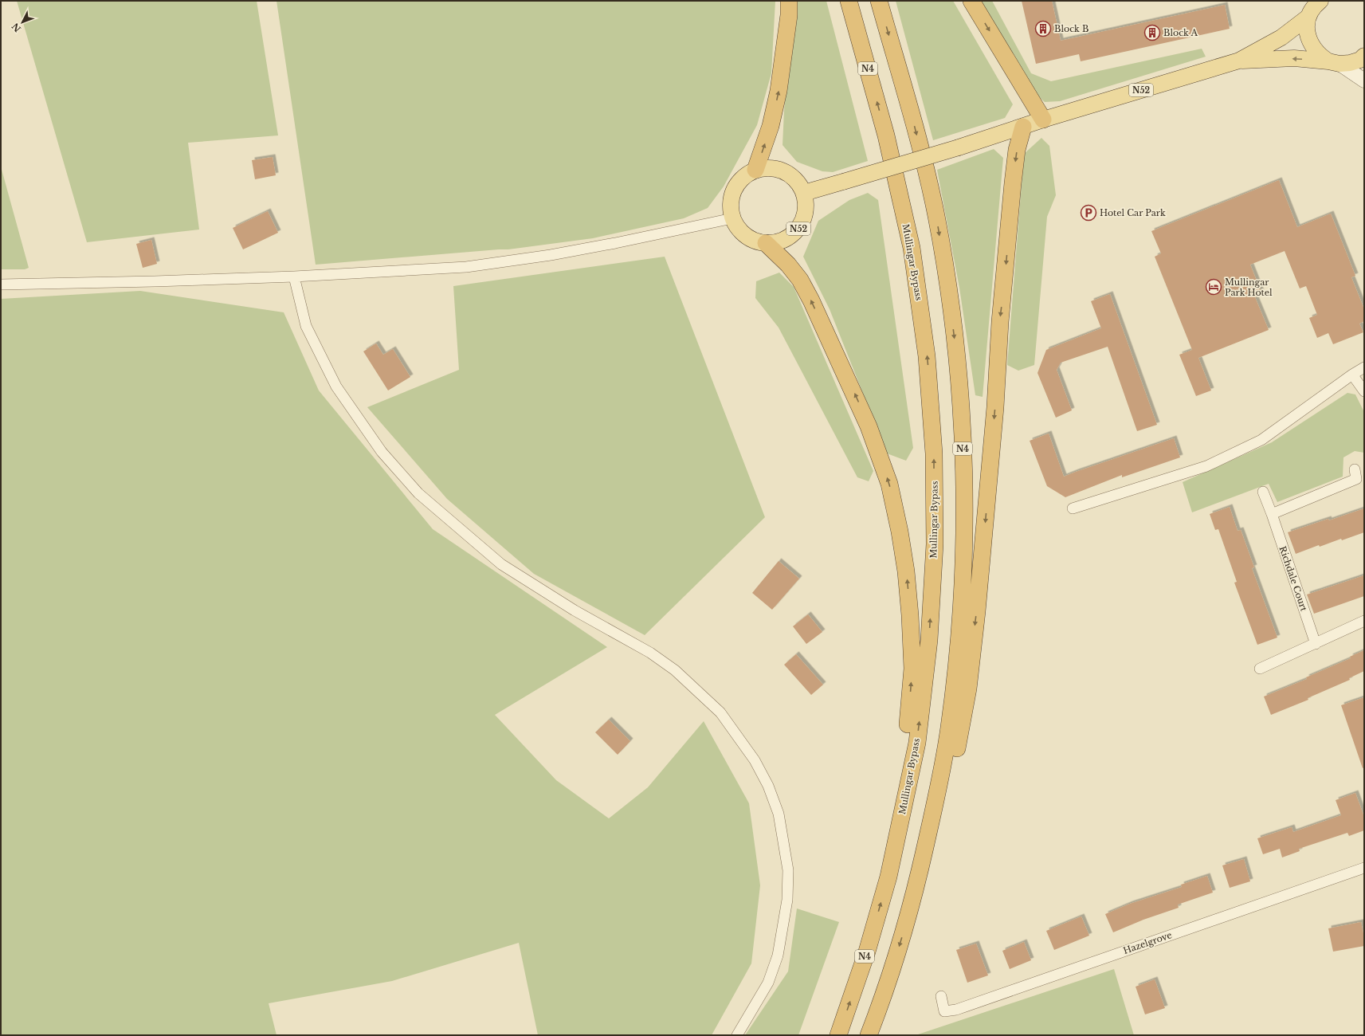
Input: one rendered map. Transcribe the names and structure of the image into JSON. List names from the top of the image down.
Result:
{
  "streets": {
    "highway": ["N4", "Mullingar Bypass"],
    "main road": ["N52"],
    "street": ["Richdale Court", "Hazelgrove"]
  },
  "crossings": [
    ["N4", "N52"],
    ["N4", "Mullingar Bypass"]
  ],
  "places": {
    "building": ["Block B", "Block A"],
    "parking": ["Hotel Car Park"],
    "hotel": ["Mullingar Park Hotel"]
  },
  "north": "bottom left"
}
